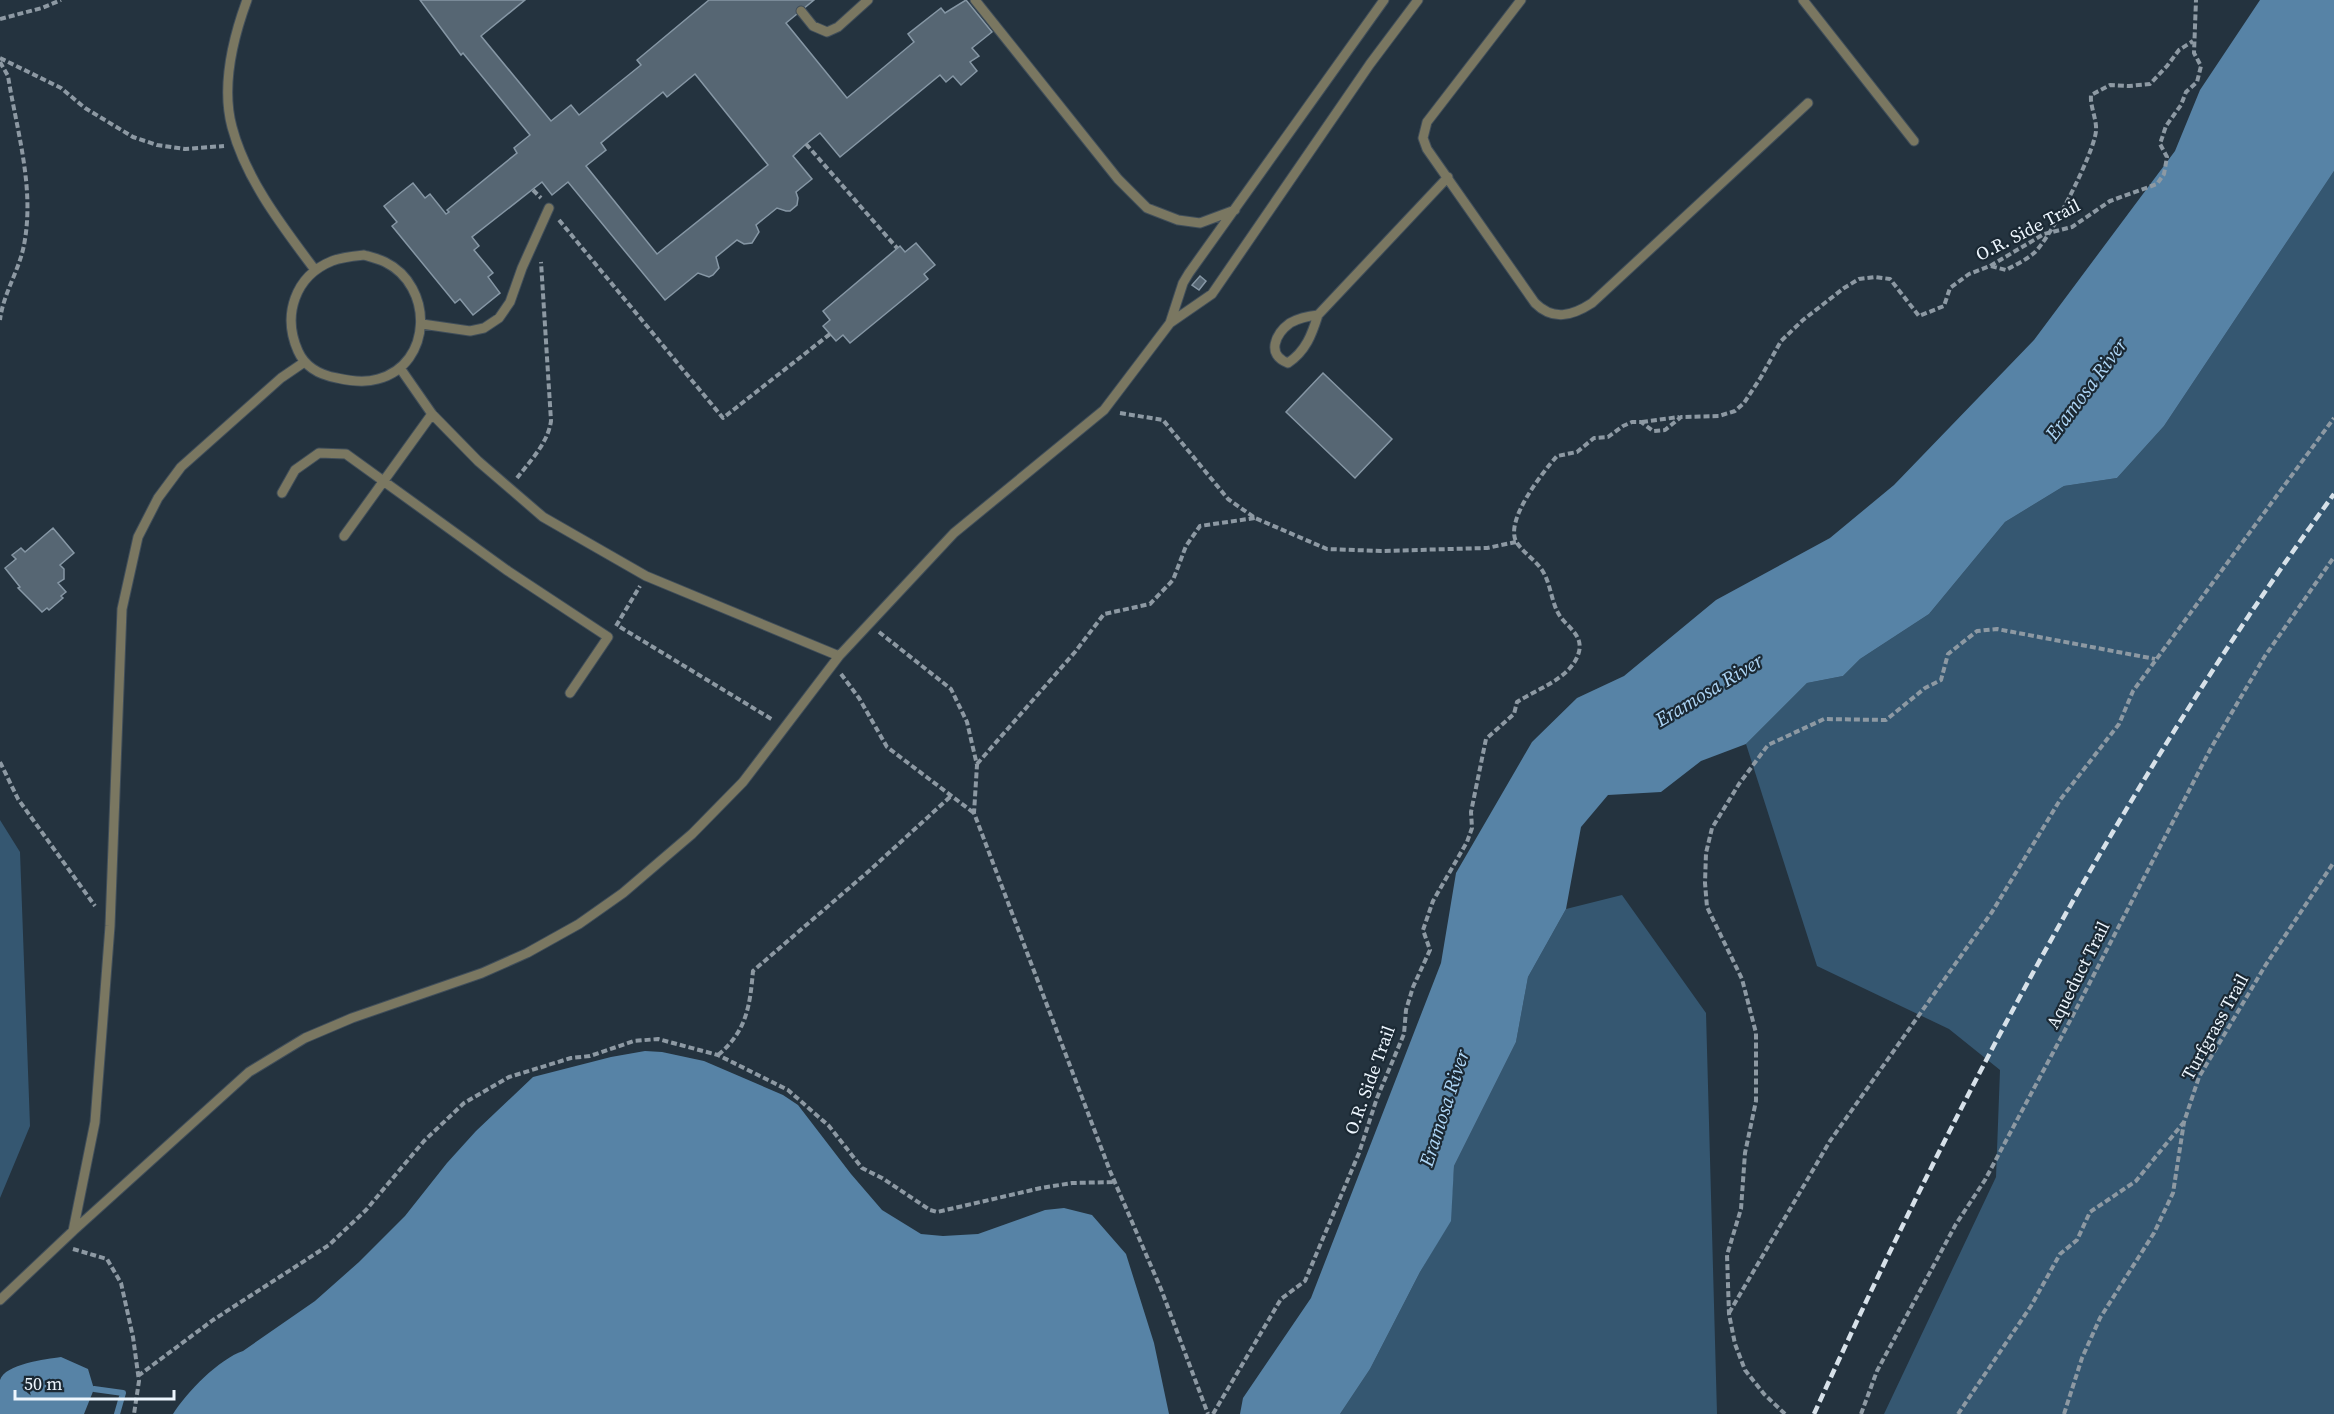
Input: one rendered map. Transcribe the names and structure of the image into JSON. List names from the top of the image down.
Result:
{
  "streets": {
    "path": ["O.R. Side Trail", "Aqueduct Trail", "Turfgrass Trail"]
  },
  "water": ["Eramosa River"],
  "scale_bar": "50 m"
}
